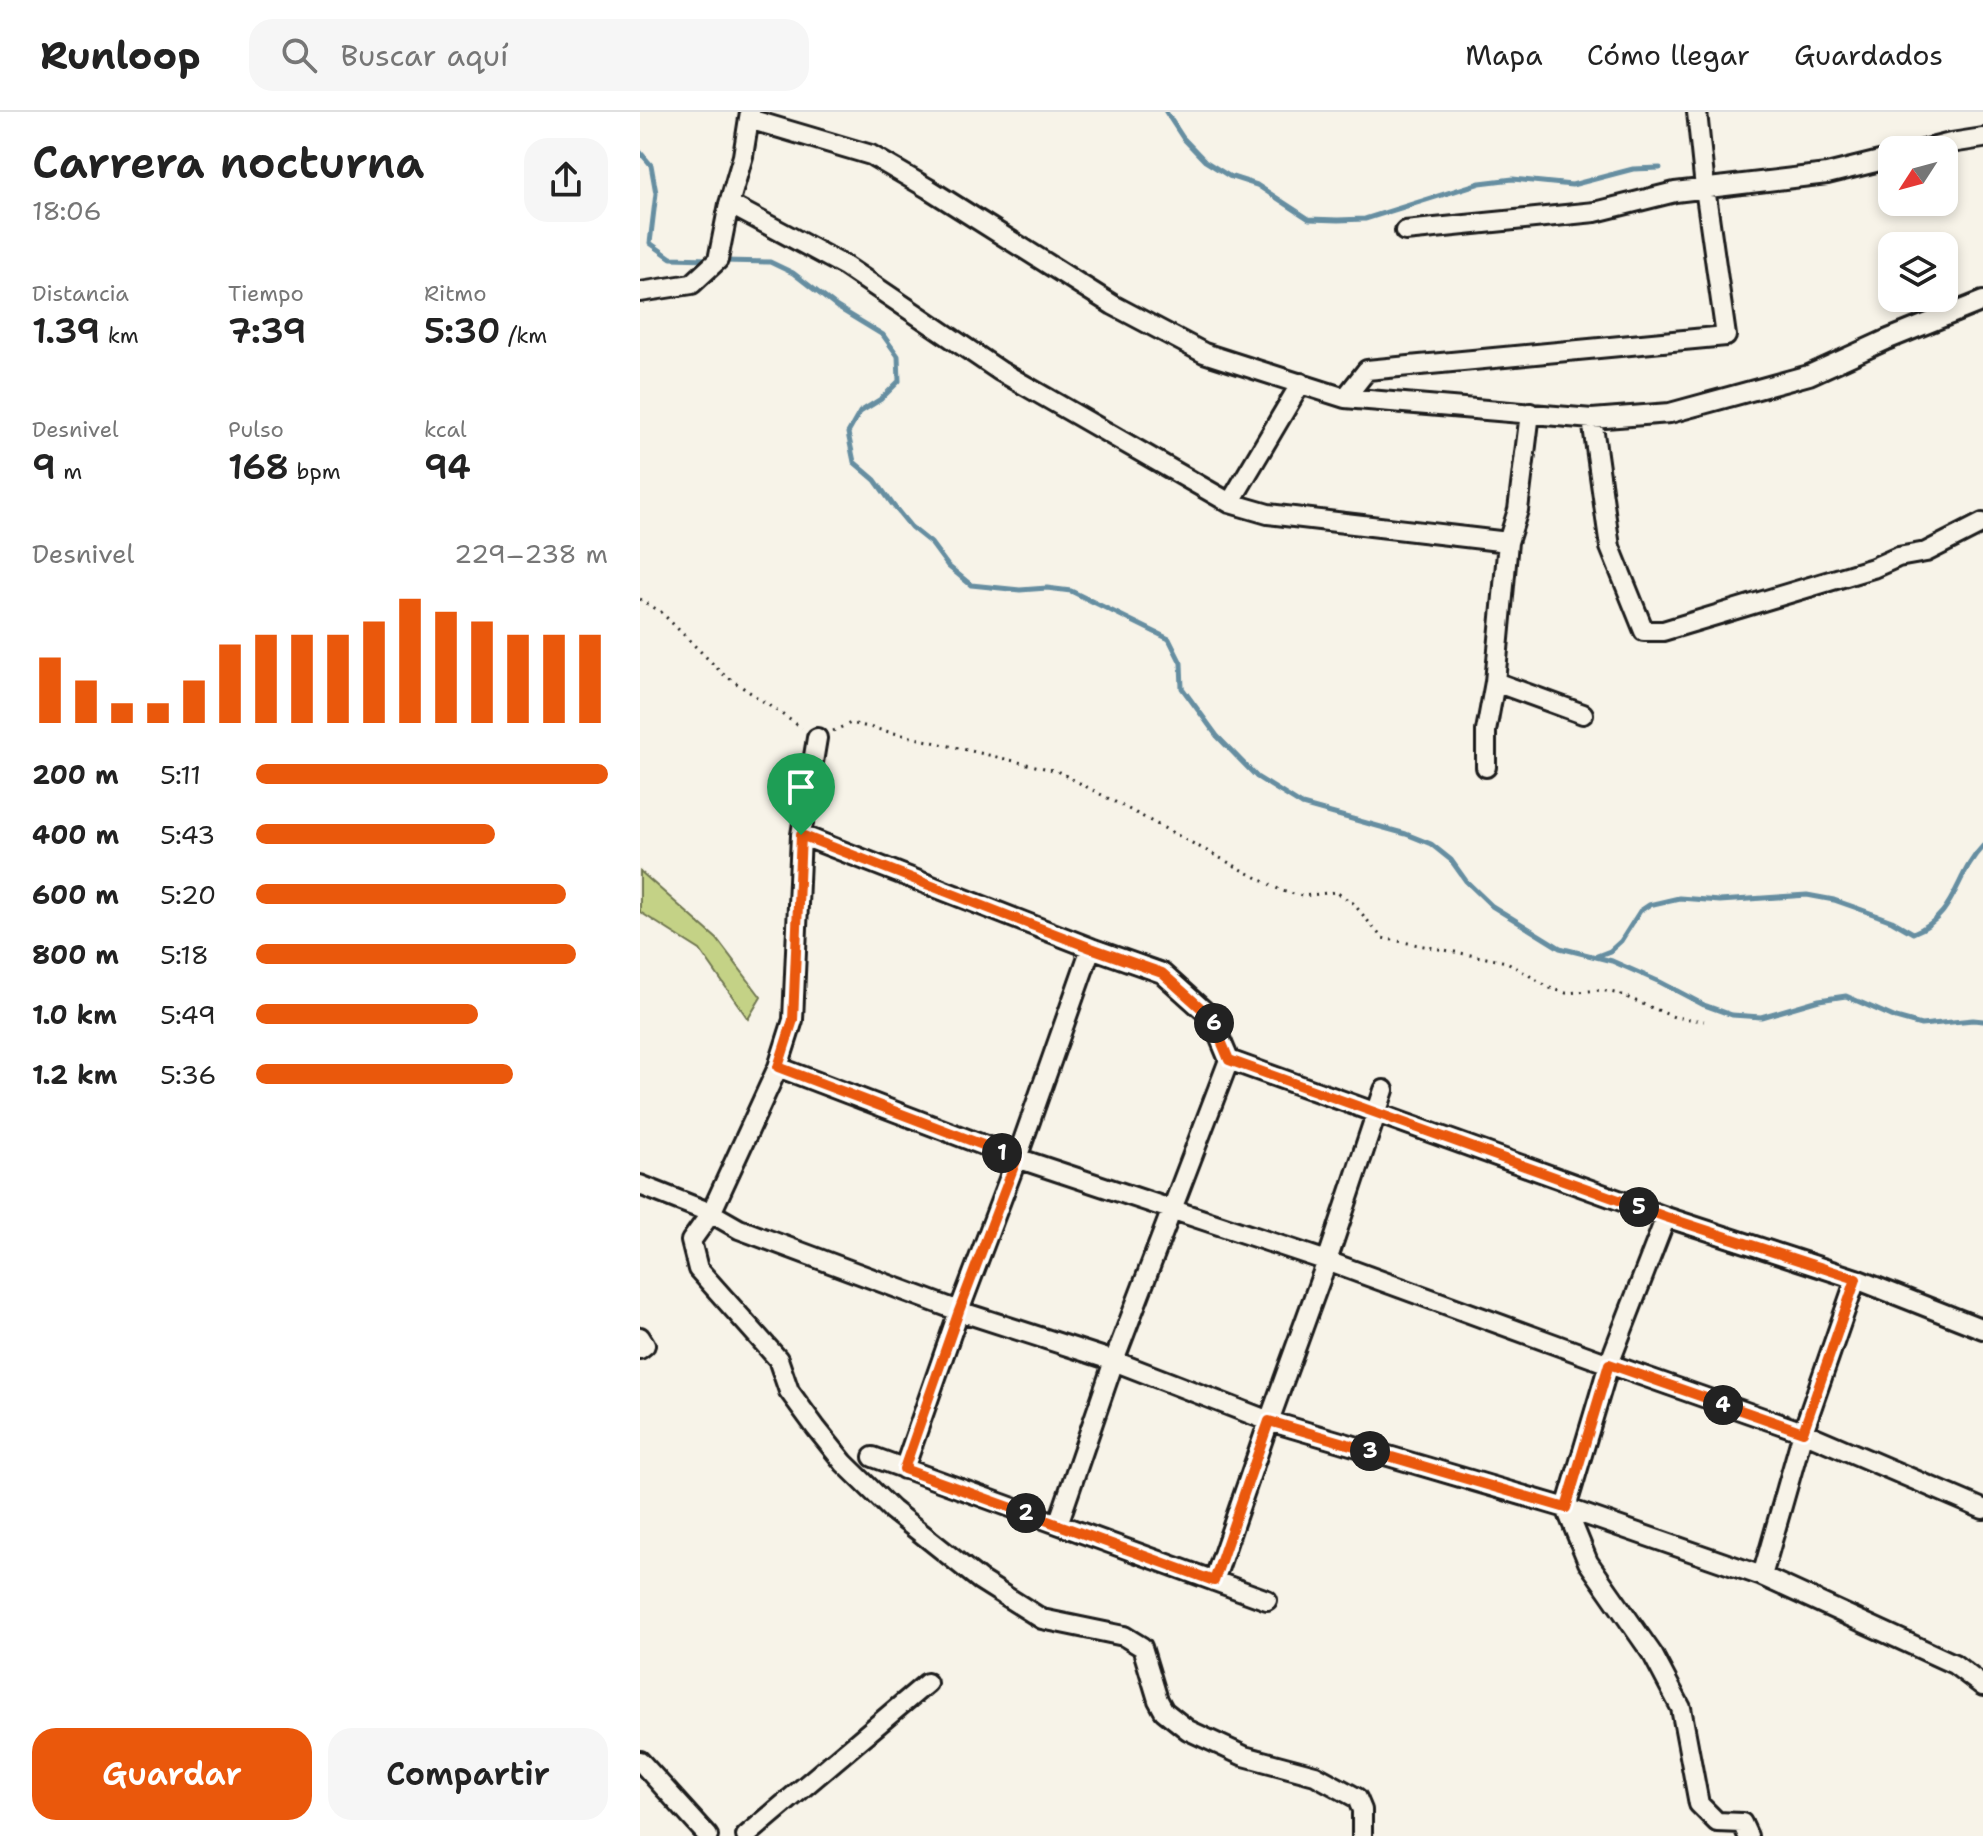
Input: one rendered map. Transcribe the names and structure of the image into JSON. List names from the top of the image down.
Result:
{
  "north": "bottom left",
  "page": {
    "header": "Runloop",
    "search": "Buscar aquí",
    "nav": ["Mapa", "Cómo llegar", "Guardados"],
    "heading": ["Carrera nocturna", "18:06"],
    "stats": [
      ["Distancia", "1.39 km"],
      ["Tiempo", "7:39"],
      ["Ritmo", "5:30 /km"],
      ["Desnivel", "9 m"],
      ["Pulso", "168 bpm"],
      ["kcal", "94"]
    ],
    "chart": ["Desnivel", "229–238 m"],
    "list": [
      {
        "name": "200 m",
        "note": "5:11"
      },
      {
        "name": "400 m",
        "note": "5:43"
      },
      {
        "name": "600 m",
        "note": "5:20"
      },
      {
        "name": "800 m",
        "note": "5:18"
      },
      {
        "name": "1.0 km",
        "note": "5:49"
      },
      {
        "name": "1.2 km",
        "note": "5:36"
      }
    ],
    "pins": [
      "6",
      "1",
      "5",
      "4",
      "3",
      "2"
    ],
    "buttons": ["Guardar", "Compartir"]
  }
}
